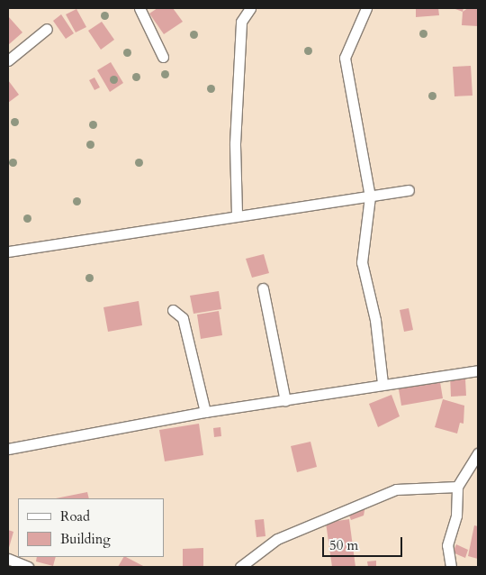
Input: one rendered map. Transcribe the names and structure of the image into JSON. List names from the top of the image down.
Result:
{
  "legend": ["Road", "Building"],
  "scale_bar": "50 m"
}
